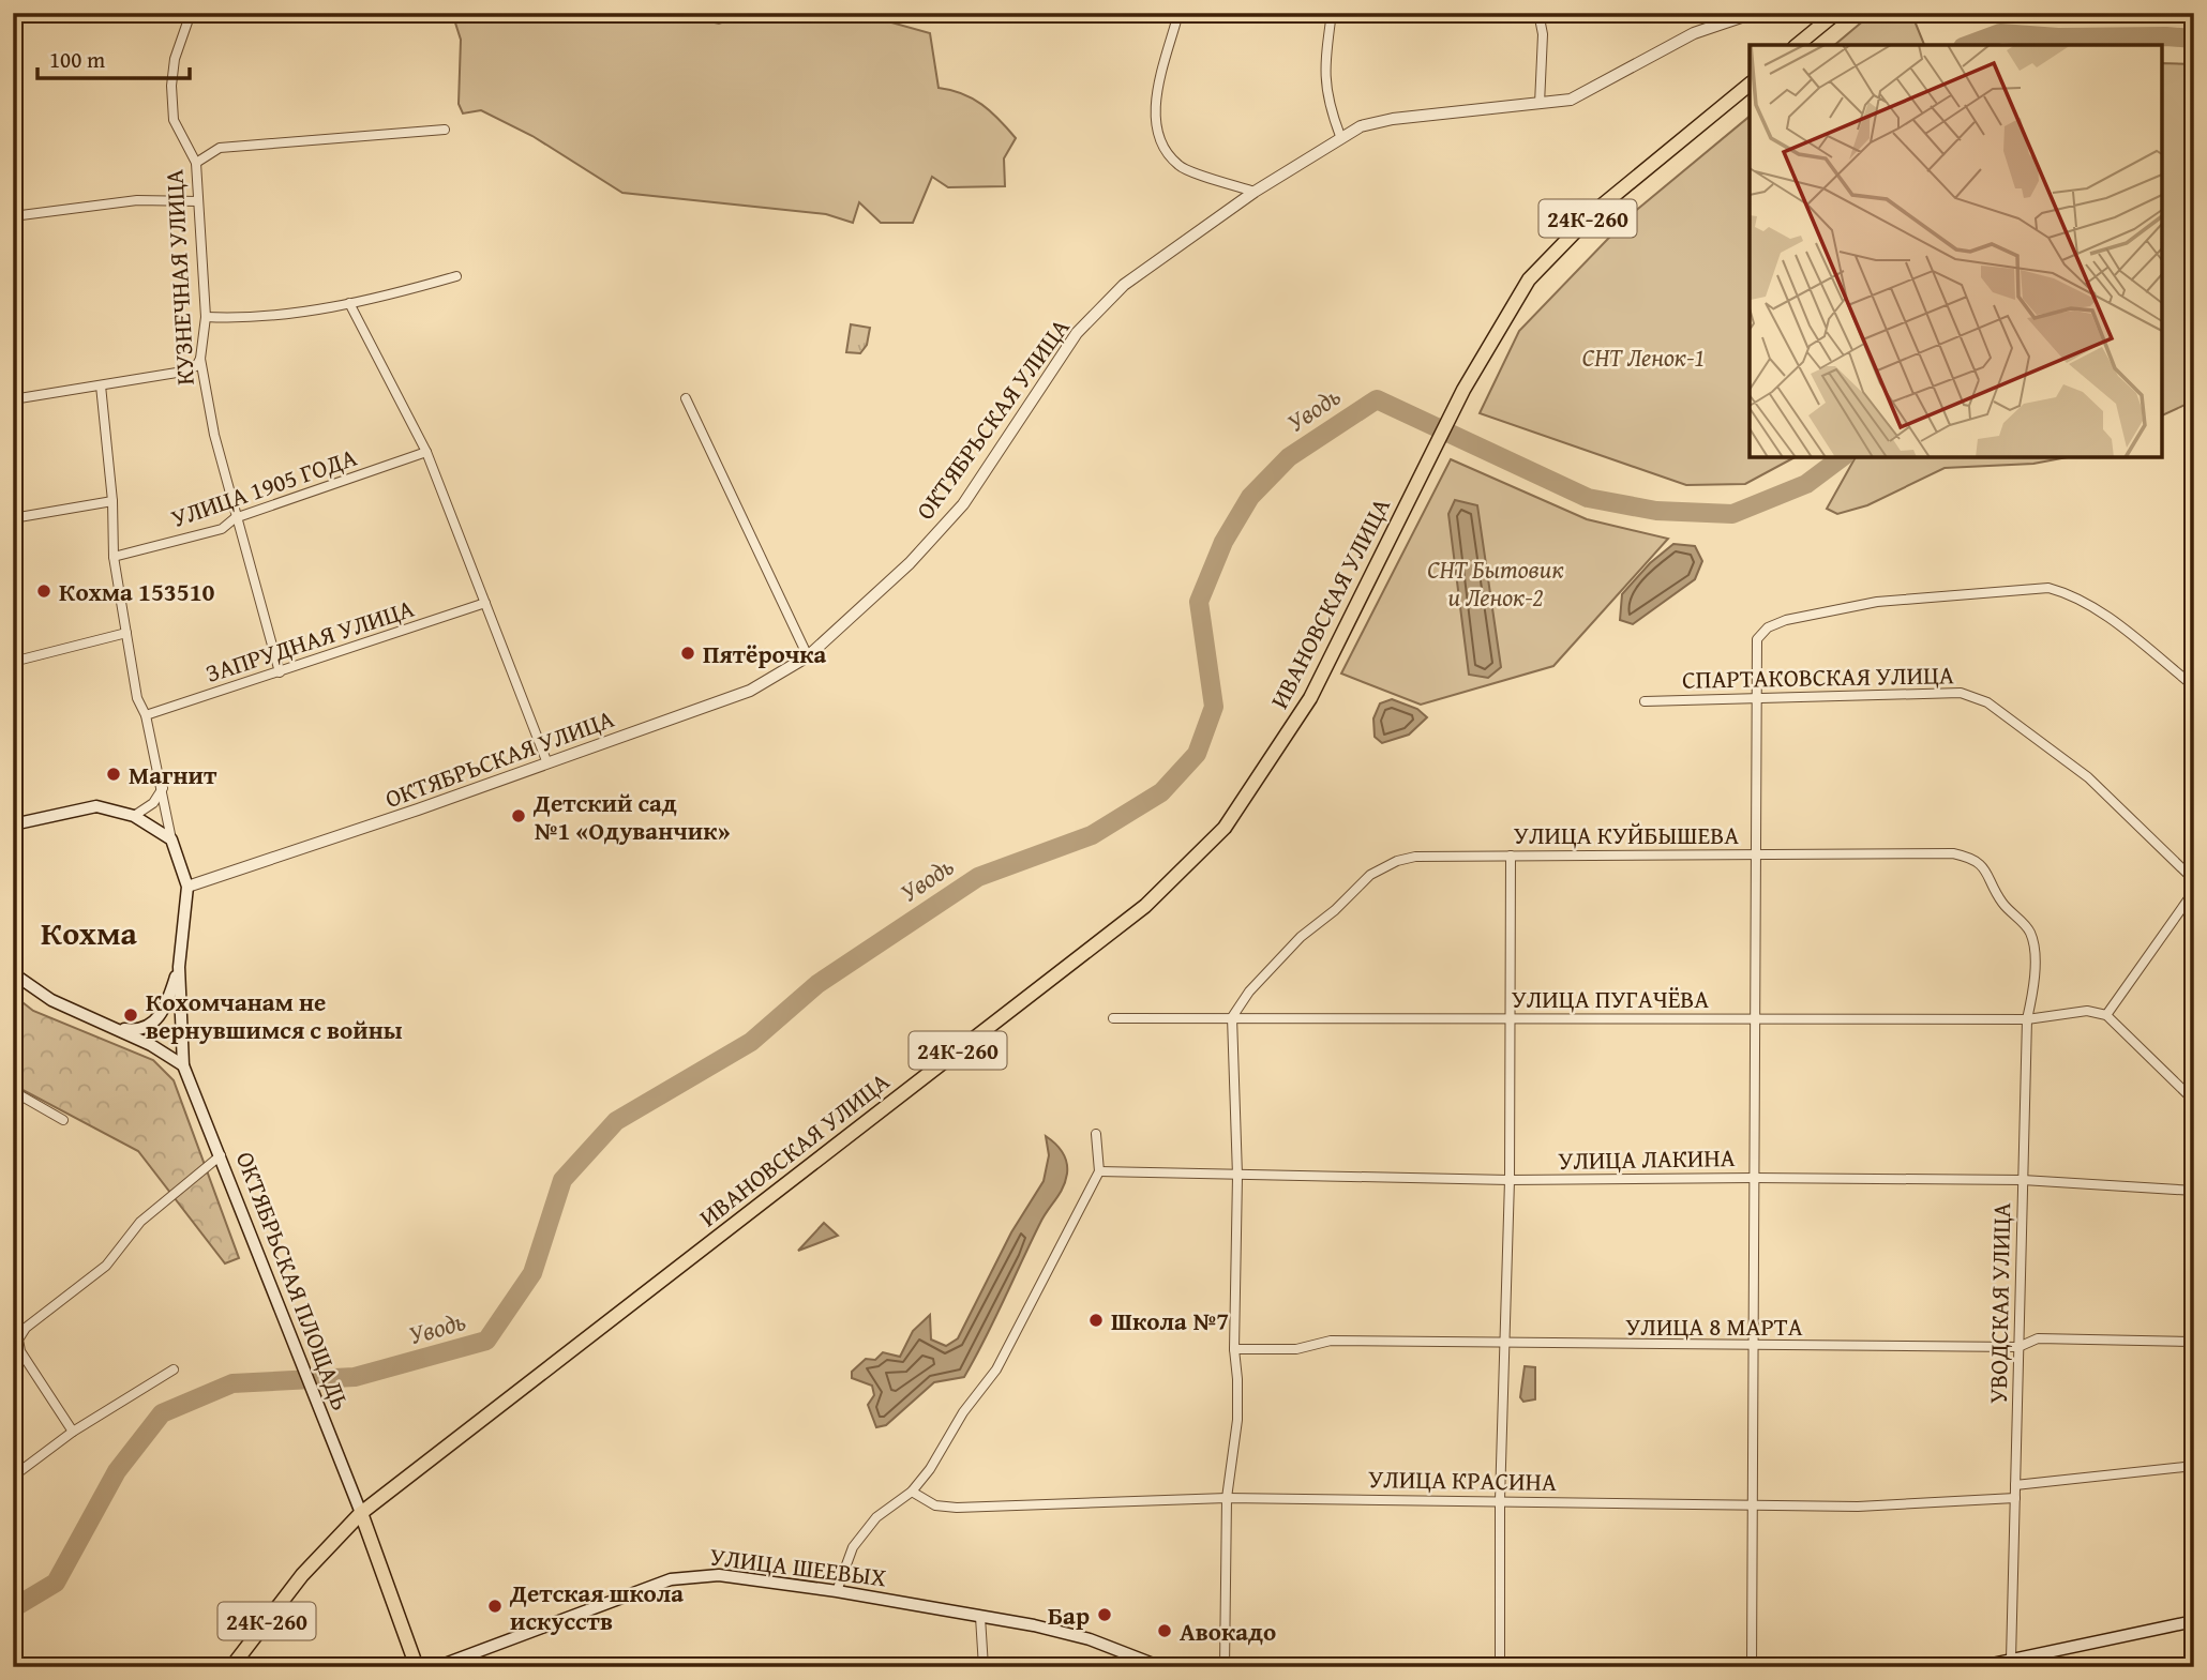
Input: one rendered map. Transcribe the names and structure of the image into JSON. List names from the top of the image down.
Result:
{
  "streets": {
    "main road": [
      "24К-260",
      "ИВАНОВСКАЯ УЛИЦА",
      "ОКТЯБРЬСКАЯ ПЛОЩАДЬ",
      "УЛИЦА ШЕЕВЫХ"
    ],
    "street": [
      "КУЗНЕЧНАЯ УЛИЦА",
      "ОКТЯБРЬСКАЯ УЛИЦА",
      "УЛИЦА 1905 ГОДА",
      "ЗАПРУДНАЯ УЛИЦА",
      "СПАРТАКОВСКАЯ УЛИЦА",
      "УЛИЦА КУЙБЫШЕВА",
      "УЛИЦА ПУГАЧЁВА",
      "УЛИЦА ЛАКИНА",
      "УВОДСКАЯ УЛИЦА",
      "УЛИЦА 8 МАРТА",
      "УЛИЦА КРАСИНА"
    ]
  },
  "crossings": [
    ["КУЗНЕЧНАЯ УЛИЦА", "УЛИЦА 1905 ГОДА"],
    ["КУЗНЕЧНАЯ УЛИЦА", "ЗАПРУДНАЯ УЛИЦА"],
    ["ИВАНОВСКАЯ УЛИЦА", "ОКТЯБРЬСКАЯ ПЛОЩАДЬ"],
    ["УЛИЦА КУЙБЫШЕВА", "УЛИЦА ПУГАЧЁВА"],
    ["УЛИЦА КУЙБЫШЕВА", "УВОДСКАЯ УЛИЦА"],
    ["УЛИЦА ПУГАЧЁВА", "УВОДСКАЯ УЛИЦА"],
    ["УЛИЦА ЛАКИНА", "УВОДСКАЯ УЛИЦА"],
    ["УВОДСКАЯ УЛИЦА", "УЛИЦА 8 МАРТА"],
    ["УВОДСКАЯ УЛИЦА", "УЛИЦА КРАСИНА"]
  ],
  "districts": ["Кохма"],
  "water": ["Уводь"],
  "parks": ["СНТ Ленок-1", "СНТ Бытовик и Ленок-2"],
  "places": [
    "Кохма 153510",
    "Пятёрочка",
    "Магнит",
    "Детский сад №1 «Одуванчик»",
    "Кохомчанам не вернувшимся с войны",
    "Школа №7",
    "Детская школа искусств",
    "Бар",
    "Авокадо"
  ],
  "scale_bar": "100 m"
}
